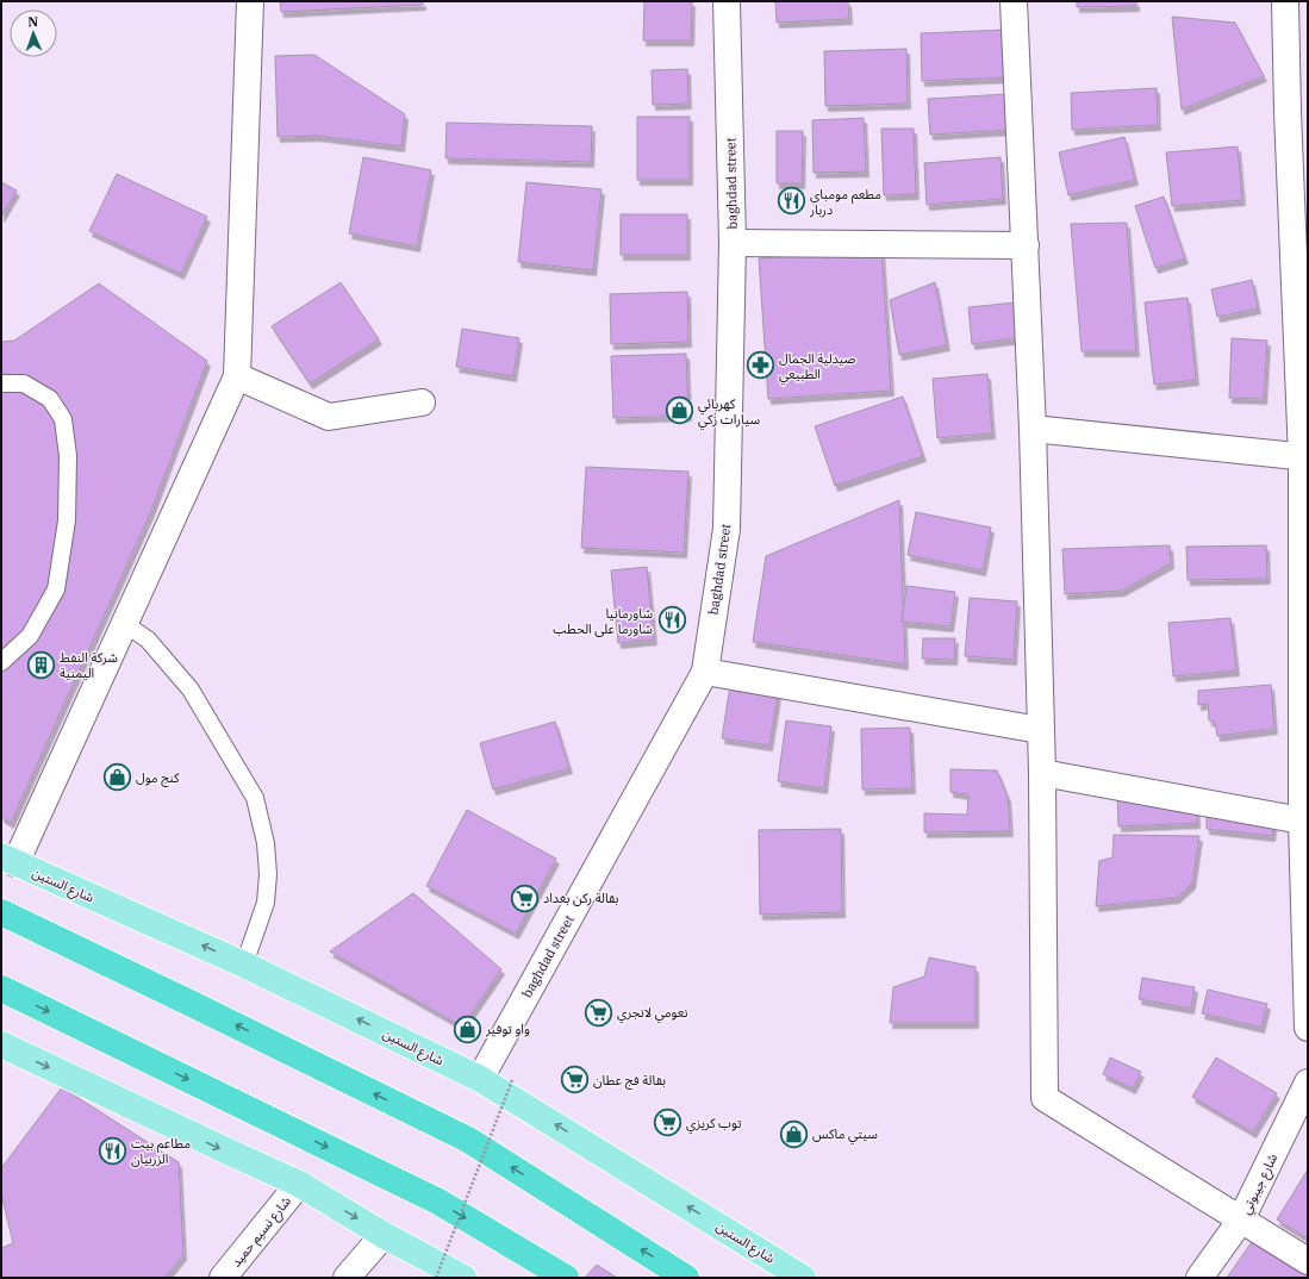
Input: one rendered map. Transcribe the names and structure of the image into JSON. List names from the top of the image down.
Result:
{
  "streets": {
    "main road": ["شارع الستين"],
    "street": ["baghdad street", "شارع جيبوتي", "شارع نسيم حميد"]
  },
  "crossings": [
    ["baghdad street", "شارع الستين"]
  ],
  "places": {
    "restaurant": ["مطعم مومباي دربار", "شاورمانيا شاورما على الحطب", "مطاعم بيت الزربيان"],
    "pharmacy": ["صيدلية الجمال الطبيعي"],
    "shop": [
      "كهربائي سيارات زكي",
      "كنج مول",
      "واو توفير",
      "سيتي ماكس"
    ],
    "building": ["شركة النفط اليمنية"],
    "supermarket": [
      "بقالة ركن بغداد",
      "نعومي لانجري",
      "بقالة فج عطان",
      "توب كريزي"
    ]
  },
  "north": "top"
}
